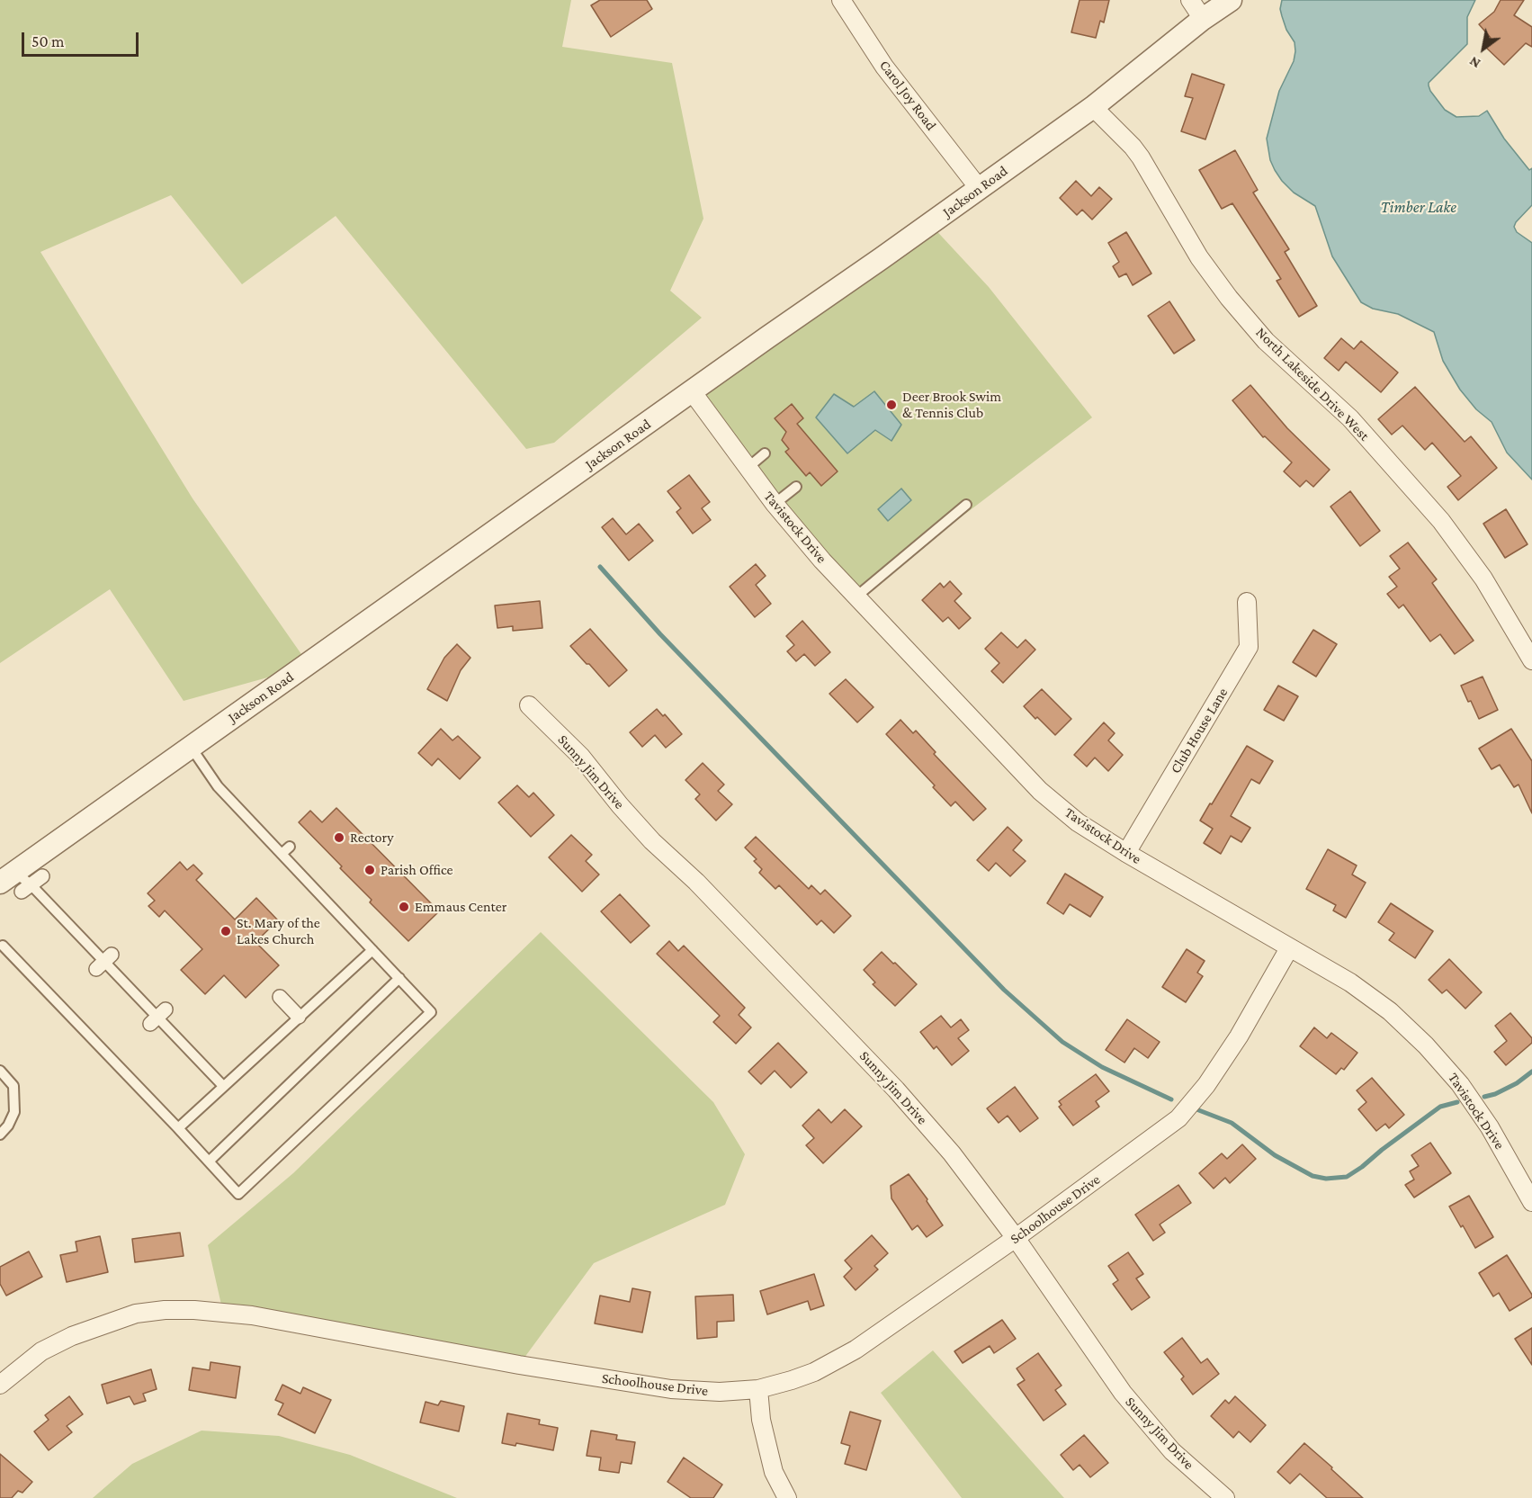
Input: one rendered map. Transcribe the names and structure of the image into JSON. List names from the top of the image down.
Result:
{
  "streets": {
    "street": [
      "Carol Joy Road",
      "Jackson Road",
      "North Lakeside Drive West",
      "Tavistock Drive",
      "Club House Lane",
      "Sunny Jim Drive",
      "Schoolhouse Drive"
    ]
  },
  "crossings": [
    ["Carol Joy Road", "Jackson Road"],
    ["Jackson Road", "North Lakeside Drive West"],
    ["Jackson Road", "Tavistock Drive"],
    ["Tavistock Drive", "Club House Lane"],
    ["Tavistock Drive", "Schoolhouse Drive"],
    ["Sunny Jim Drive", "Schoolhouse Drive"]
  ],
  "water": ["Timber Lake"],
  "places": [
    "Deer Brook Swim & Tennis Club",
    "Rectory",
    "Parish Office",
    "Emmaus Center",
    "St. Mary of the Lakes Church"
  ],
  "scale_bar": "50 m",
  "north": "bottom left"
}
